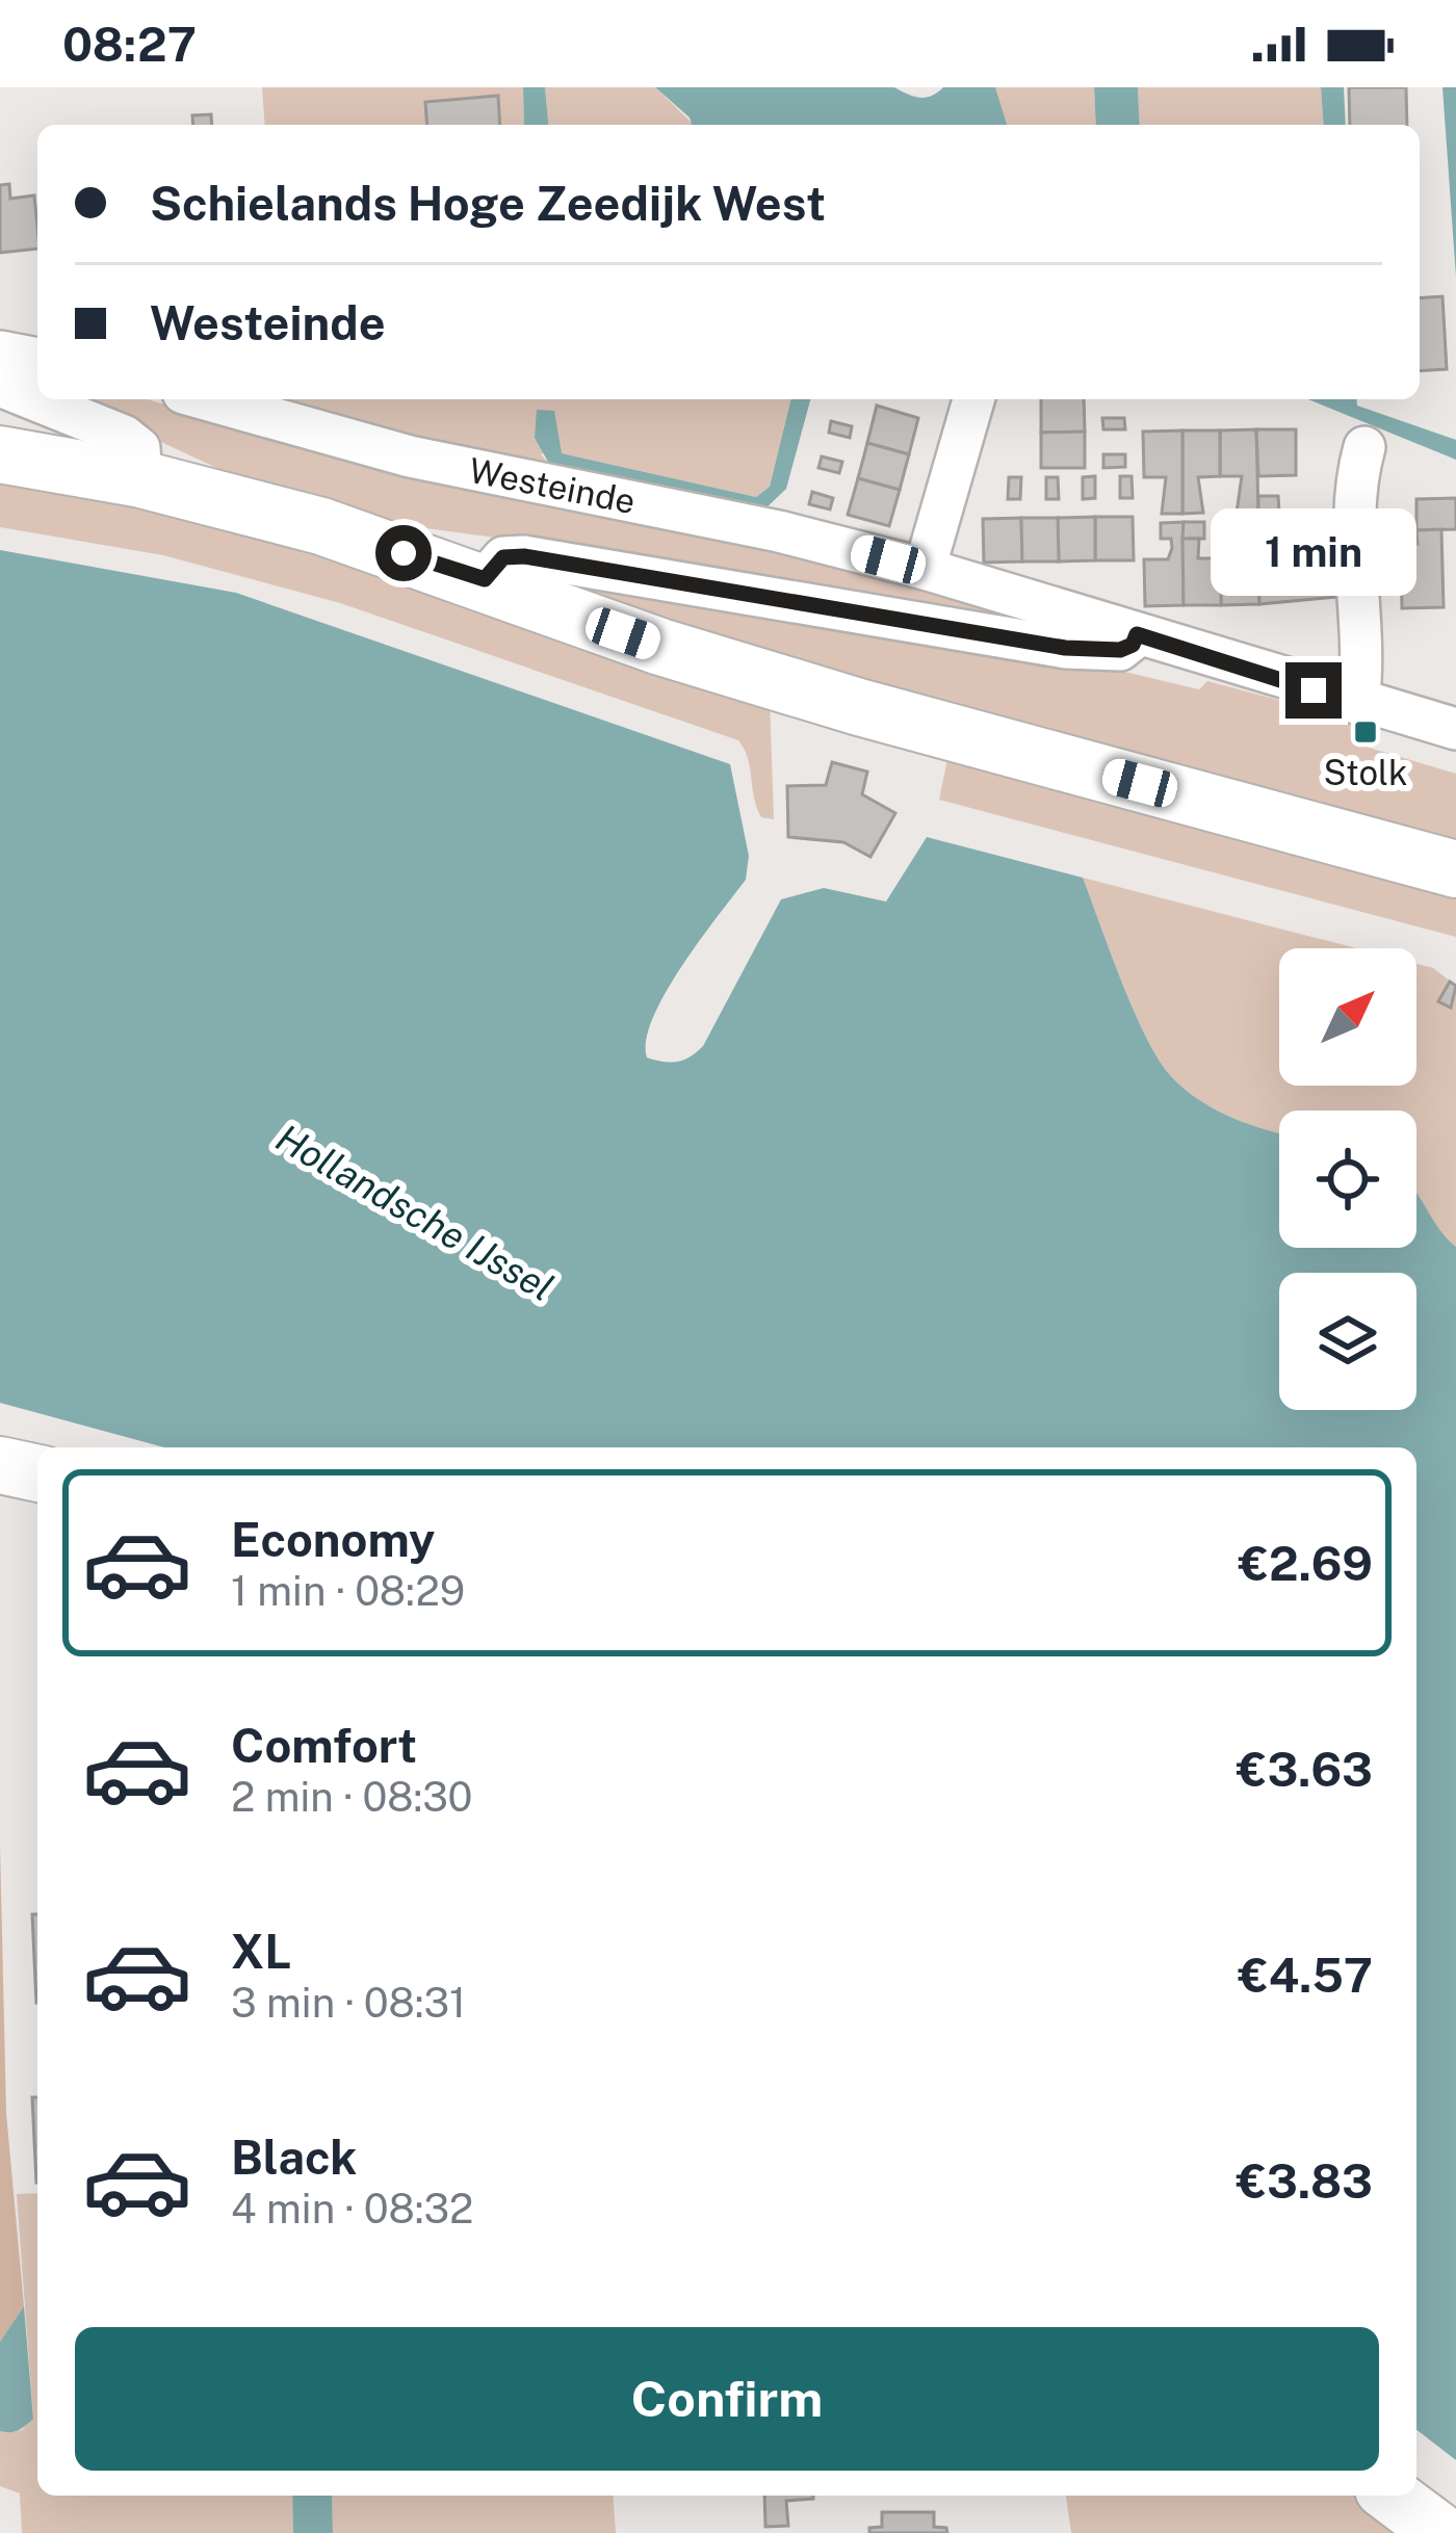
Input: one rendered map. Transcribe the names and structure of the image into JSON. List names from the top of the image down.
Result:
{
  "streets": {
    "street": ["Westeinde"]
  },
  "water": ["Hollandsche IJssel"],
  "places": {
    "transit": ["Stolk"]
  },
  "north": "top right",
  "page": {
    "status": "08:27",
    "banner": ["Schielands Hoge Zeedijk West", "Westeinde"],
    "bubble": "1 min",
    "list": [
      {
        "name": "Economy",
        "note": "1 min · 08:29",
        "value": "€2.69"
      },
      {
        "name": "Comfort",
        "note": "2 min · 08:30",
        "value": "€3.63"
      },
      {
        "name": "XL",
        "note": "3 min · 08:31",
        "value": "€4.57"
      },
      {
        "name": "Black",
        "note": "4 min · 08:32",
        "value": "€3.83"
      }
    ],
    "buttons": "Confirm"
  }
}
